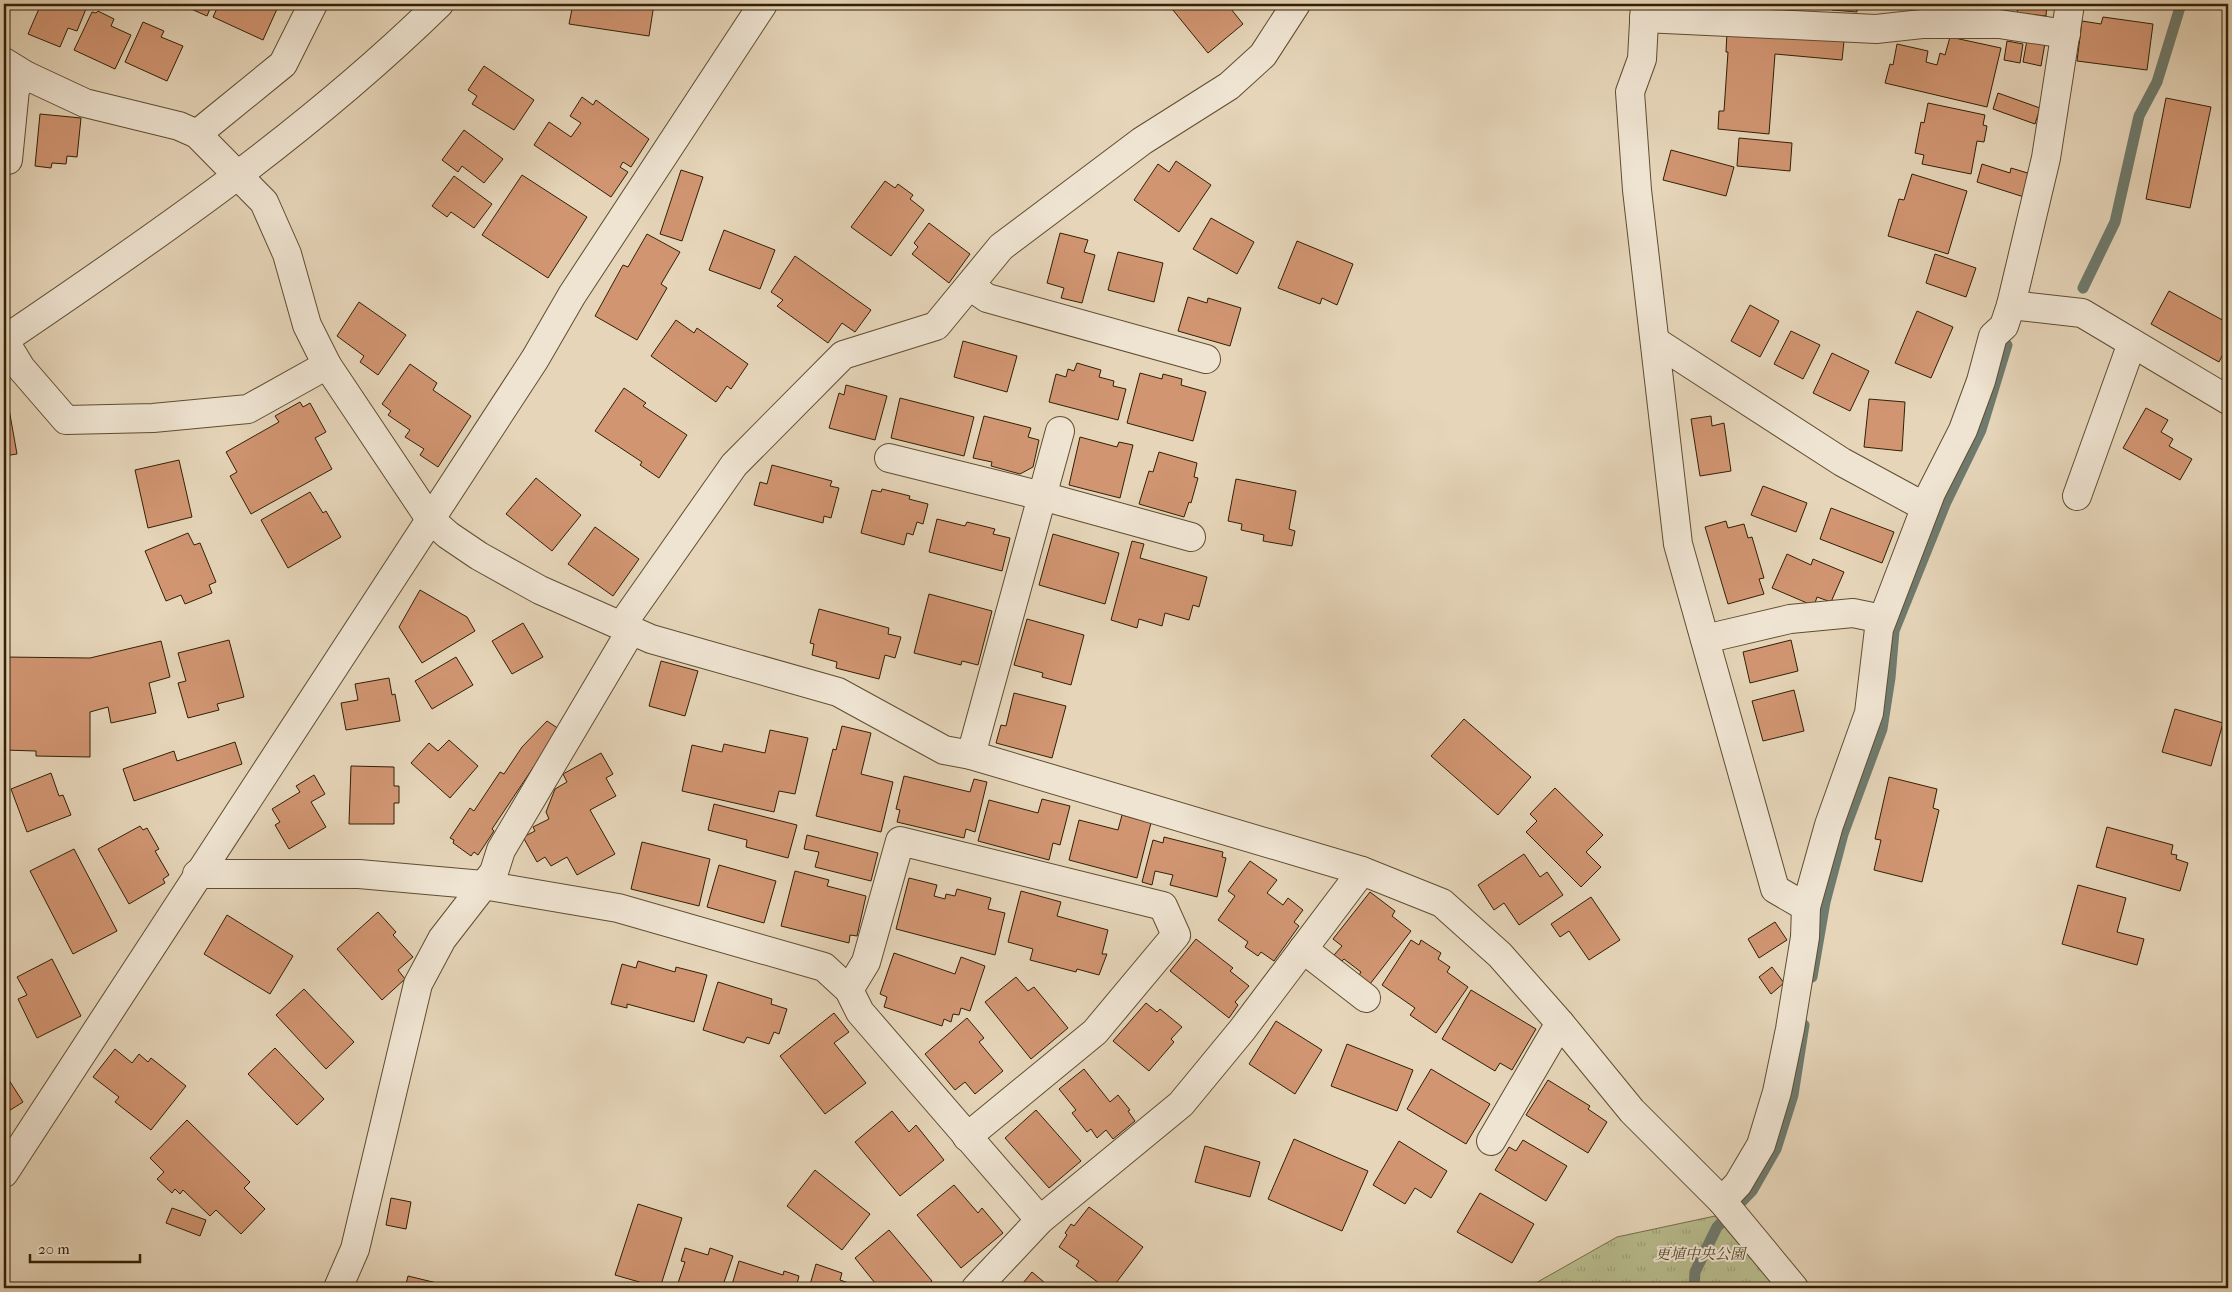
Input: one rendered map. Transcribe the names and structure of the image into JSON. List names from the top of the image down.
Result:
{
  "parks": ["更埴中央公園"],
  "scale_bar": "20 m"
}
